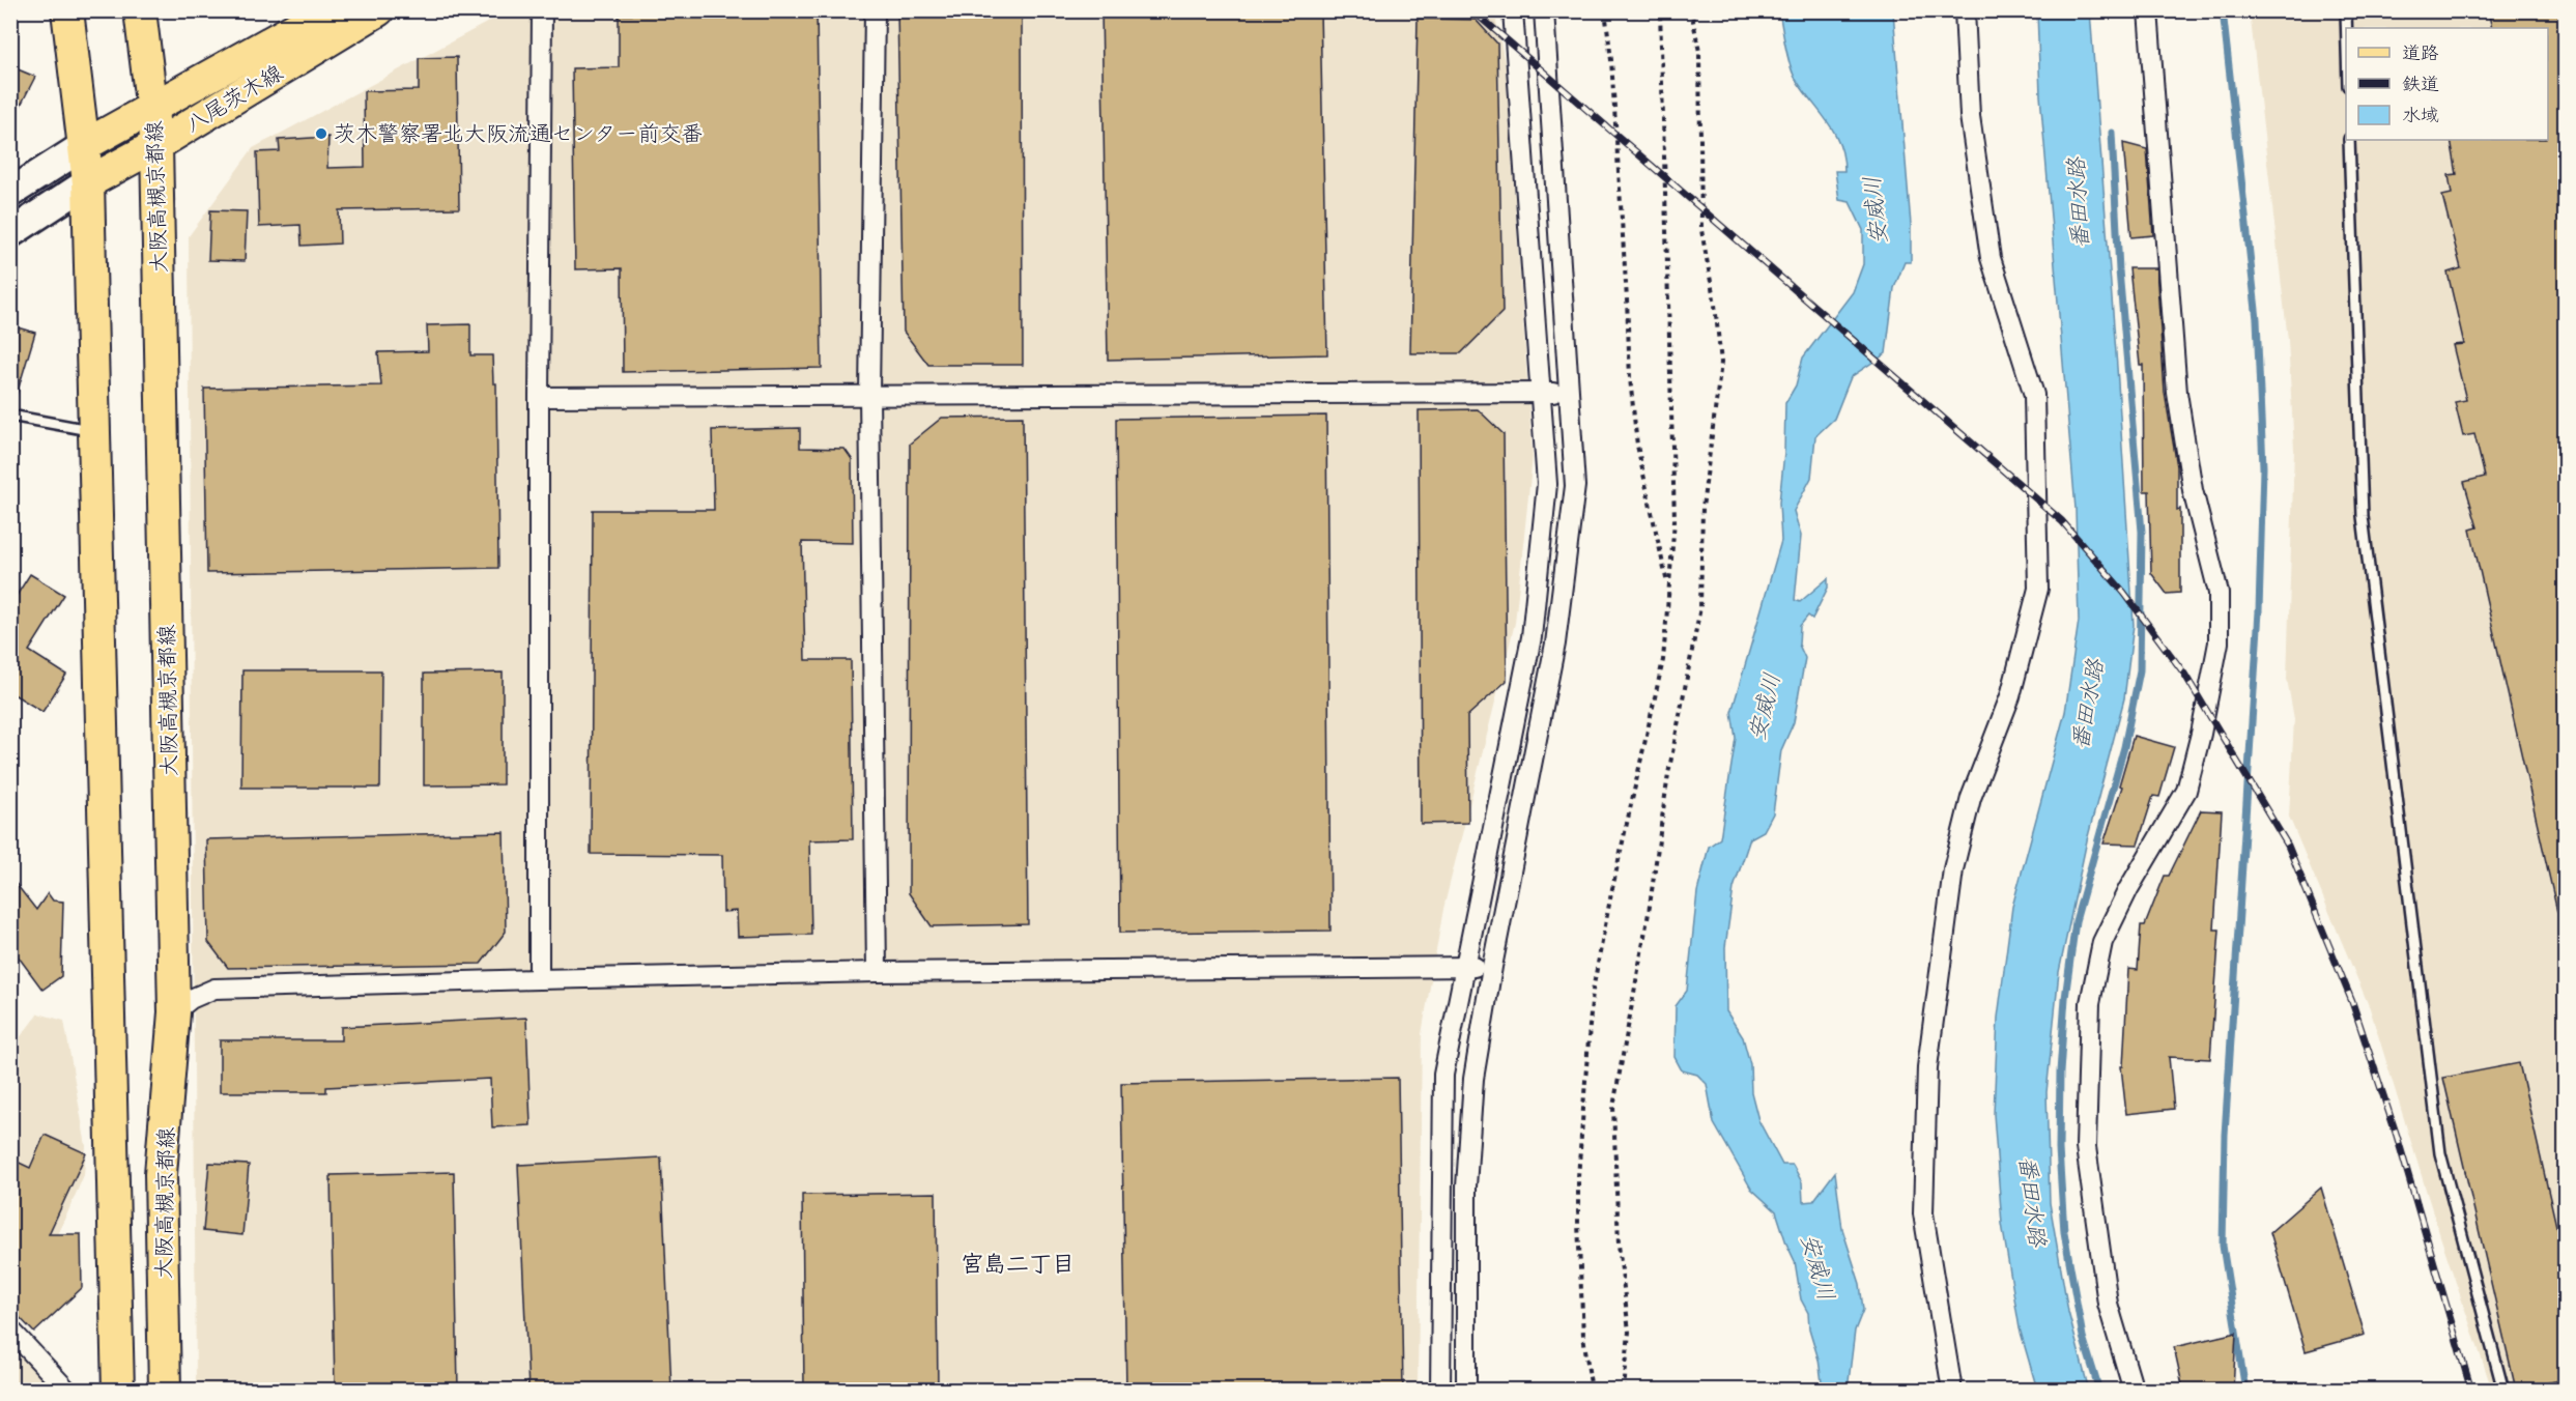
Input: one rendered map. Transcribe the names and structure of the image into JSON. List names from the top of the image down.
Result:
{
  "streets": {
    "main road": ["八尾茨木線", "大阪高槻京都線"]
  },
  "crossings": [
    ["八尾茨木線", "大阪高槻京都線"]
  ],
  "districts": ["宮島二丁目"],
  "water": ["番田水路", "安威川"],
  "places": ["茨木警察署北大阪流通センター前交番"],
  "legend": ["道路", "鉄道", "水域"]
}
